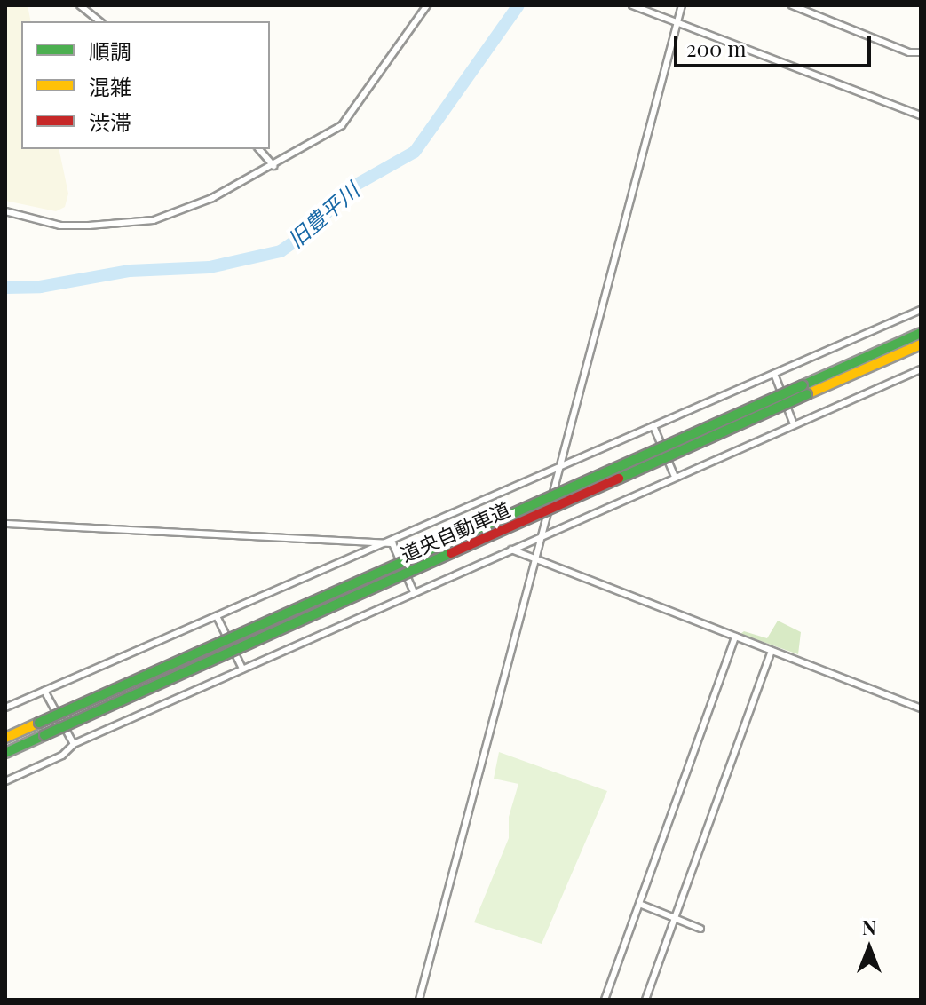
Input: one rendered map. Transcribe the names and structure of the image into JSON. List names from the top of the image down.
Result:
{
  "streets": {
    "highway": ["道央自動車道"]
  },
  "water": ["旧豊平川"],
  "legend": ["順調", "混雑", "渋滞"],
  "scale_bar": "200 m",
  "north": "top"
}
